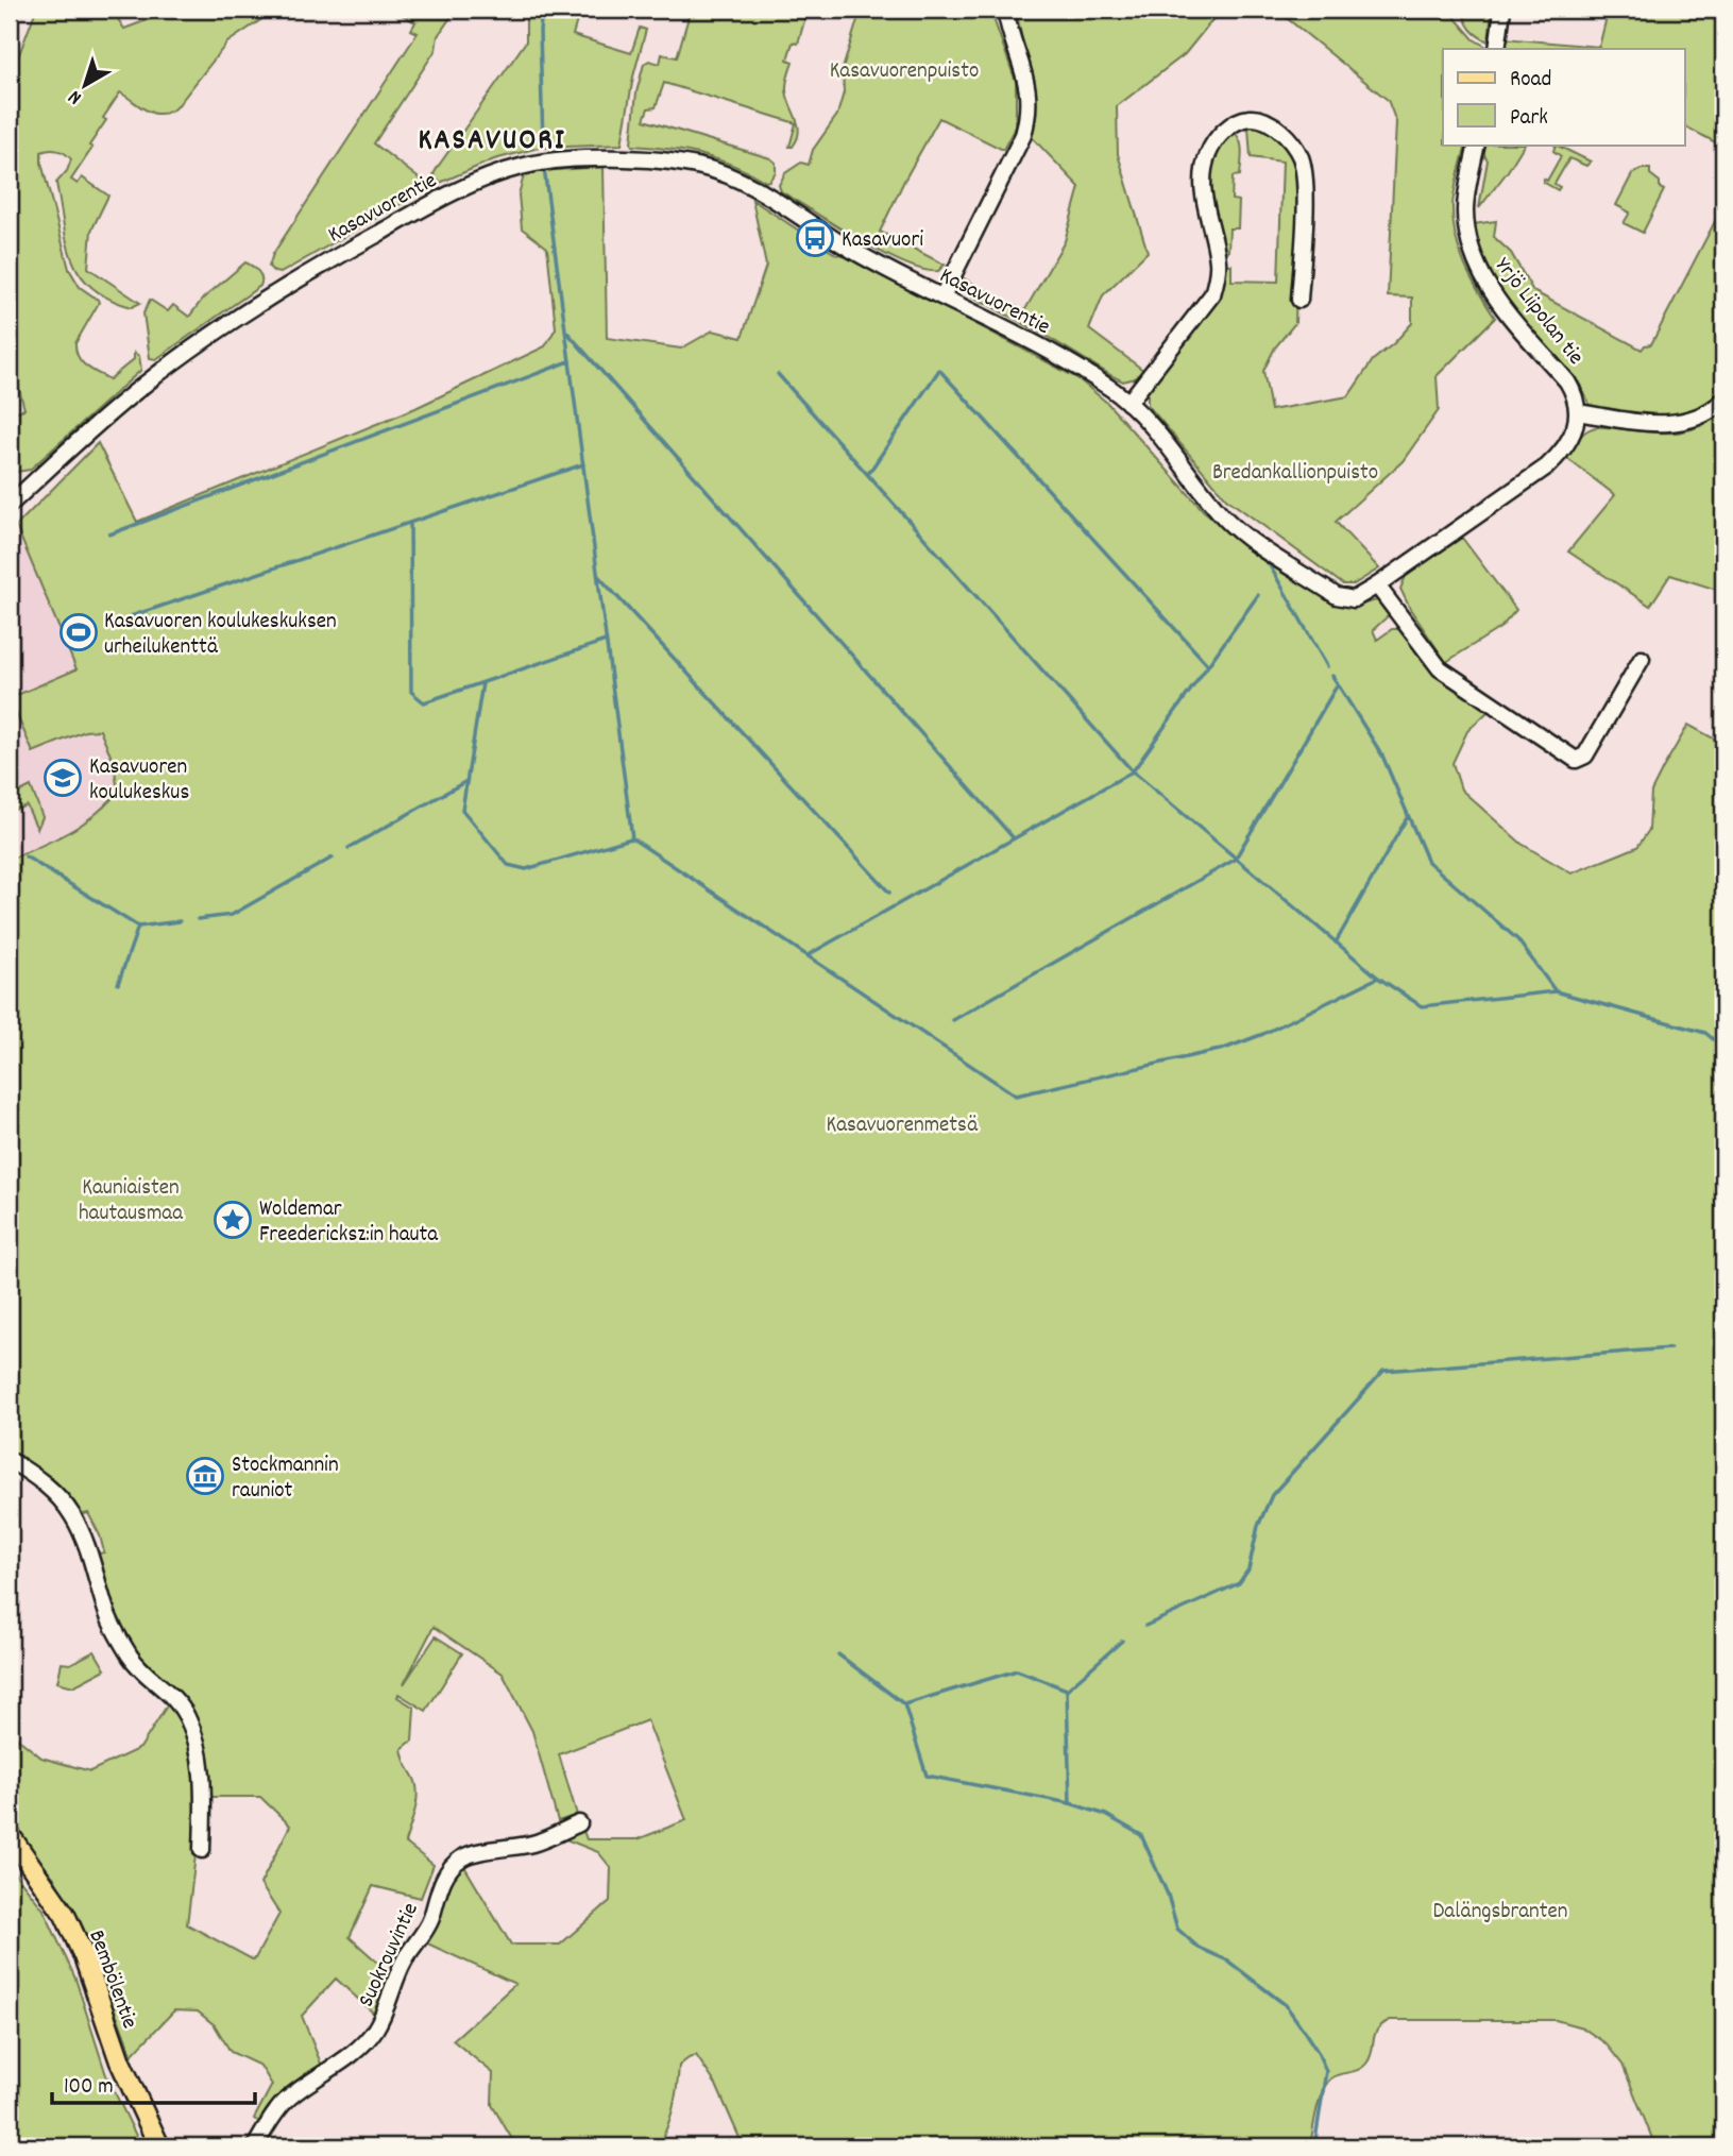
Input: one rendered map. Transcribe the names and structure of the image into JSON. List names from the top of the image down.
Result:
{
  "streets": {
    "main road": ["Bembölentie"],
    "street": ["Kasavuorentie", "Yrjö Liipolan tie", "Suokrouvintie"]
  },
  "districts": ["KASAVUORI"],
  "parks": [
    "Kasavuorenpuisto",
    "Bredankallionpuisto",
    "Kasavuorenmetsä",
    "Kauniaisten hautausmaa",
    "Dalängsbranten"
  ],
  "places": {
    "bus stop": ["Kasavuori"],
    "sports": ["Kasavuoren koulukeskuksen urheilukenttä"],
    "school or university": ["Kasavuoren koulukeskus"],
    "place": ["Woldemar Freedericksz:in hauta"],
    "museum": ["Stockmannin rauniot"]
  },
  "legend": ["Road", "Park"],
  "scale_bar": "100 m",
  "north": "bottom left"
}
